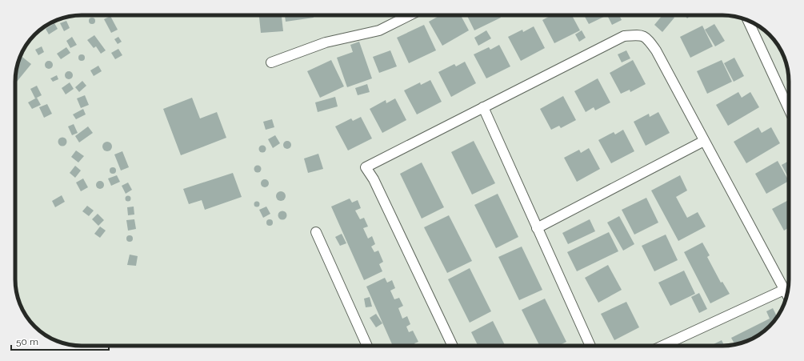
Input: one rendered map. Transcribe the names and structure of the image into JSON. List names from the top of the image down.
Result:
{
  "scale_bar": "50 m"
}
